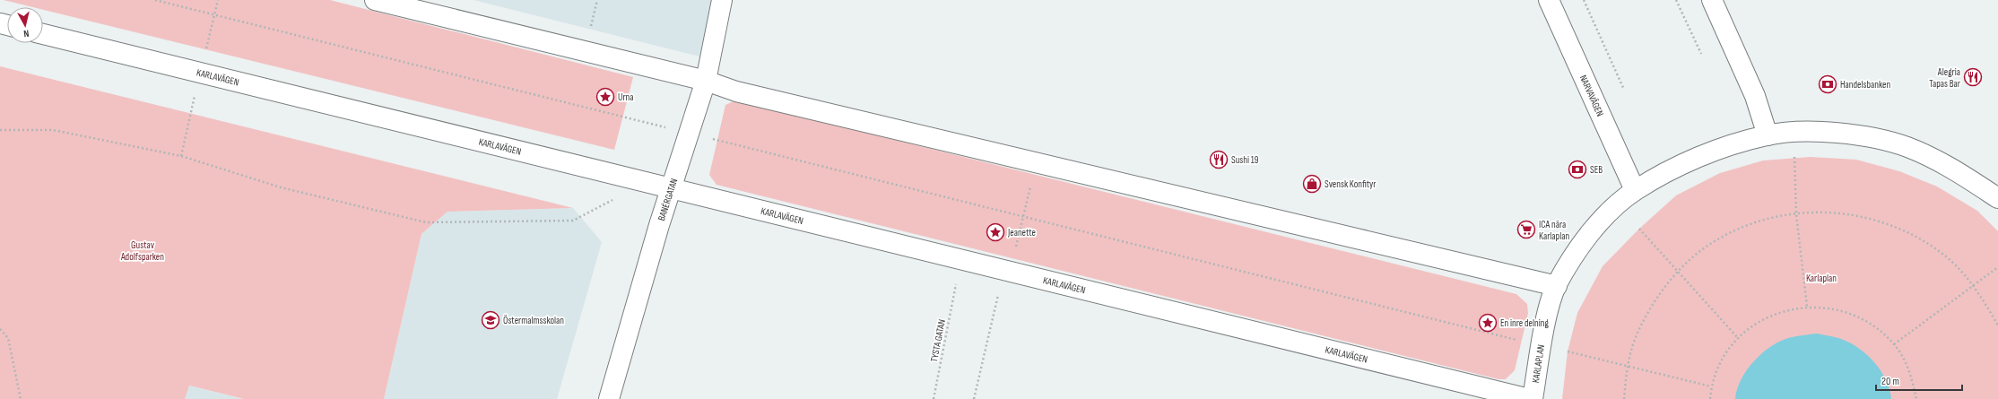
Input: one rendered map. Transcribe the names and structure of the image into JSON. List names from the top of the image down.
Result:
{
  "streets": {
    "street": [
      "KARLAVÄGEN",
      "NARVAVÄGEN",
      "BANÉRGATAN",
      "KARLAPLAN"
    ],
    "path": ["TYSTA GATAN"]
  },
  "crossings": [
    ["KARLAVÄGEN", "BANÉRGATAN"],
    ["NARVAVÄGEN", "KARLAPLAN"]
  ],
  "parks": ["Gustav Adolfsparken", "Karlaplan"],
  "places": {
    "restaurant": ["Alegria Tapas Bar", "Sushi 19"],
    "bank": ["Handelsbanken", "SEB"],
    "place": ["Urna", "Jeanette", "En inre delning"],
    "shop": ["Svensk Konfityr"],
    "supermarket": ["ICA nära Karlaplan"],
    "school or university": ["Östermalmsskolan"]
  },
  "scale_bar": "20 m",
  "north": "bottom"
}
